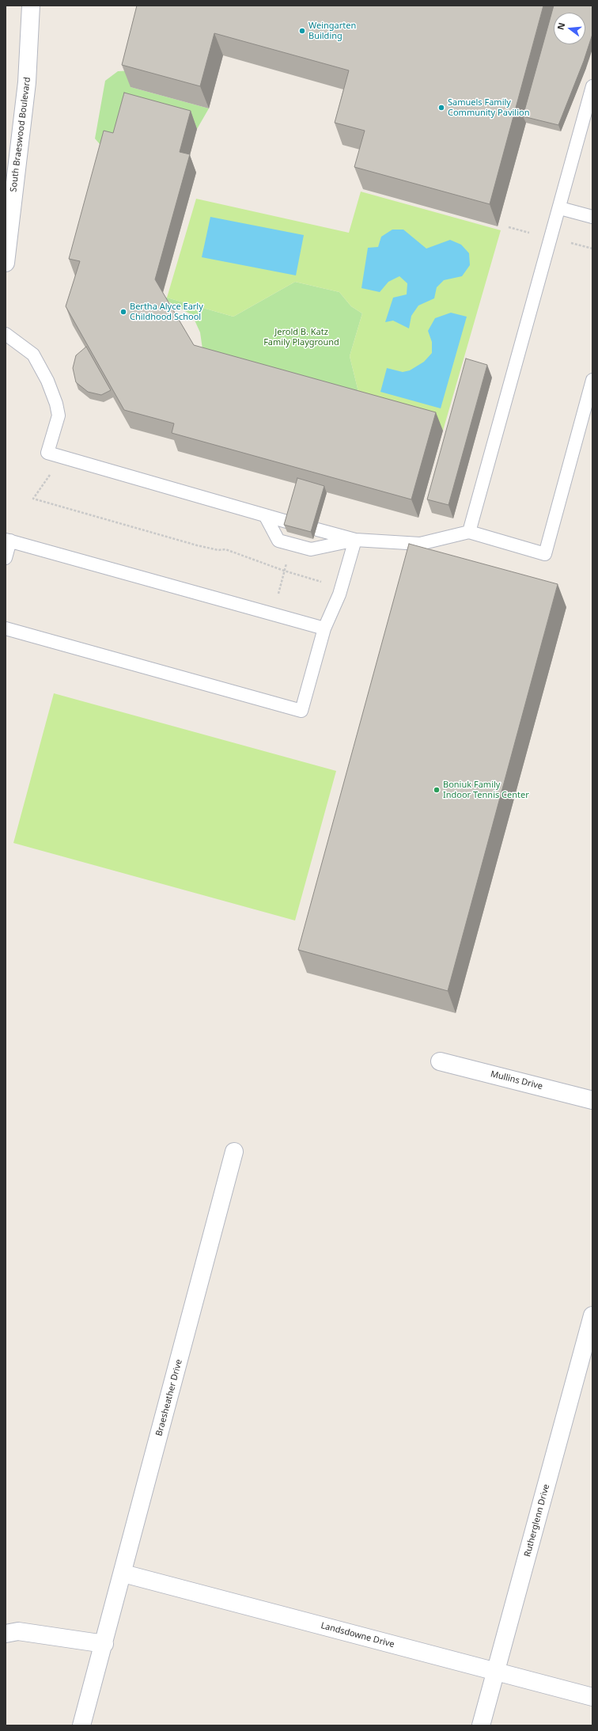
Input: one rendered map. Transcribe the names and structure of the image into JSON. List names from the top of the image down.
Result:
{
  "streets": {
    "street": [
      "South Braeswood Boulevard",
      "Mullins Drive",
      "Braesheather Drive",
      "Rutherglenn Drive",
      "Landsdowne Drive"
    ]
  },
  "crossings": [
    ["Braesheather Drive", "Landsdowne Drive"],
    ["Rutherglenn Drive", "Landsdowne Drive"]
  ],
  "parks": ["Jerold B. Katz Family Playground"],
  "places": [
    "Weingarten Building",
    "Samuels Family Community Pavilion",
    "Bertha Alyce Early Childhood School",
    "Boniuk Family Indoor Tennis Center"
  ],
  "north": "left"
}
